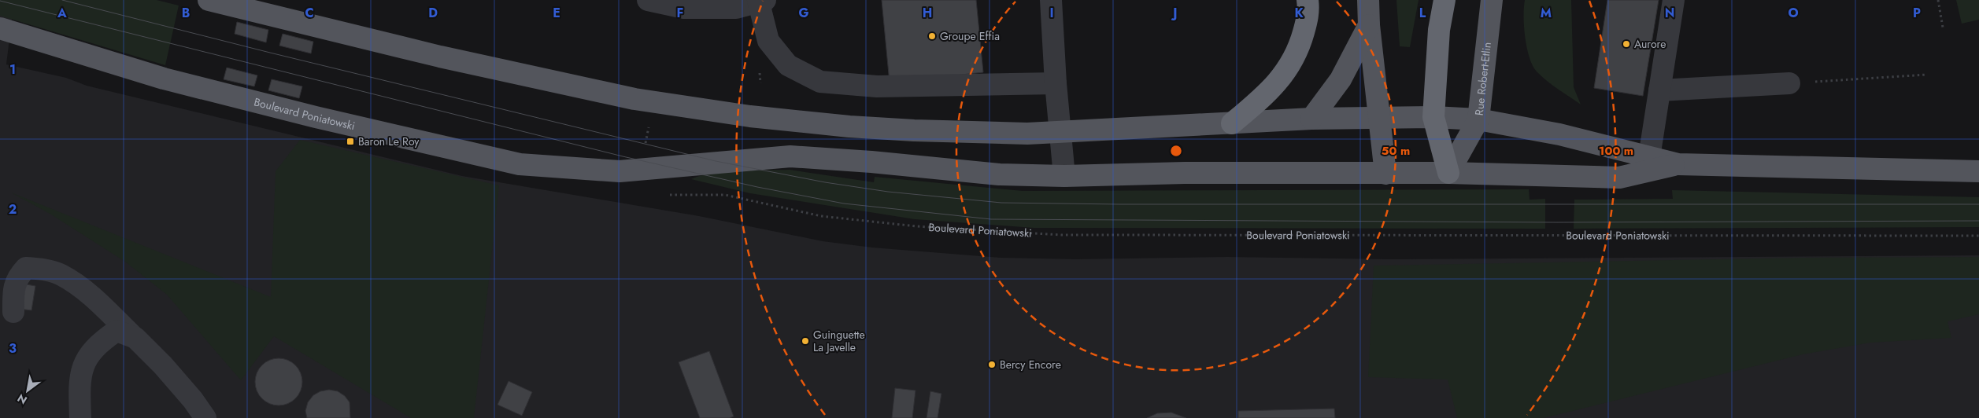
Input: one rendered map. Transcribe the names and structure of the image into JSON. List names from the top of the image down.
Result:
{
  "streets": {
    "main road": ["Rue Robert-Etlin", "Boulevard Poniatowski"]
  },
  "crossings": [
    ["Rue Robert-Etlin", "Boulevard Poniatowski"]
  ],
  "places": {
    "other": [
      "Groupe Effia",
      "Aurore",
      "Guinguette La Javelle",
      "Bercy Encore"
    ],
    "transit": ["Baron Le Roy"]
  },
  "north": "bottom left",
  "grid": {
    "columns": [
      "A",
      "B",
      "C",
      "D",
      "E",
      "F",
      "G",
      "H",
      "I",
      "J",
      "K",
      "L",
      "M",
      "N",
      "O",
      "P"
    ],
    "rows": ["1", "2", "3"]
  },
  "rings": ["50 m", "100 m"]
}
